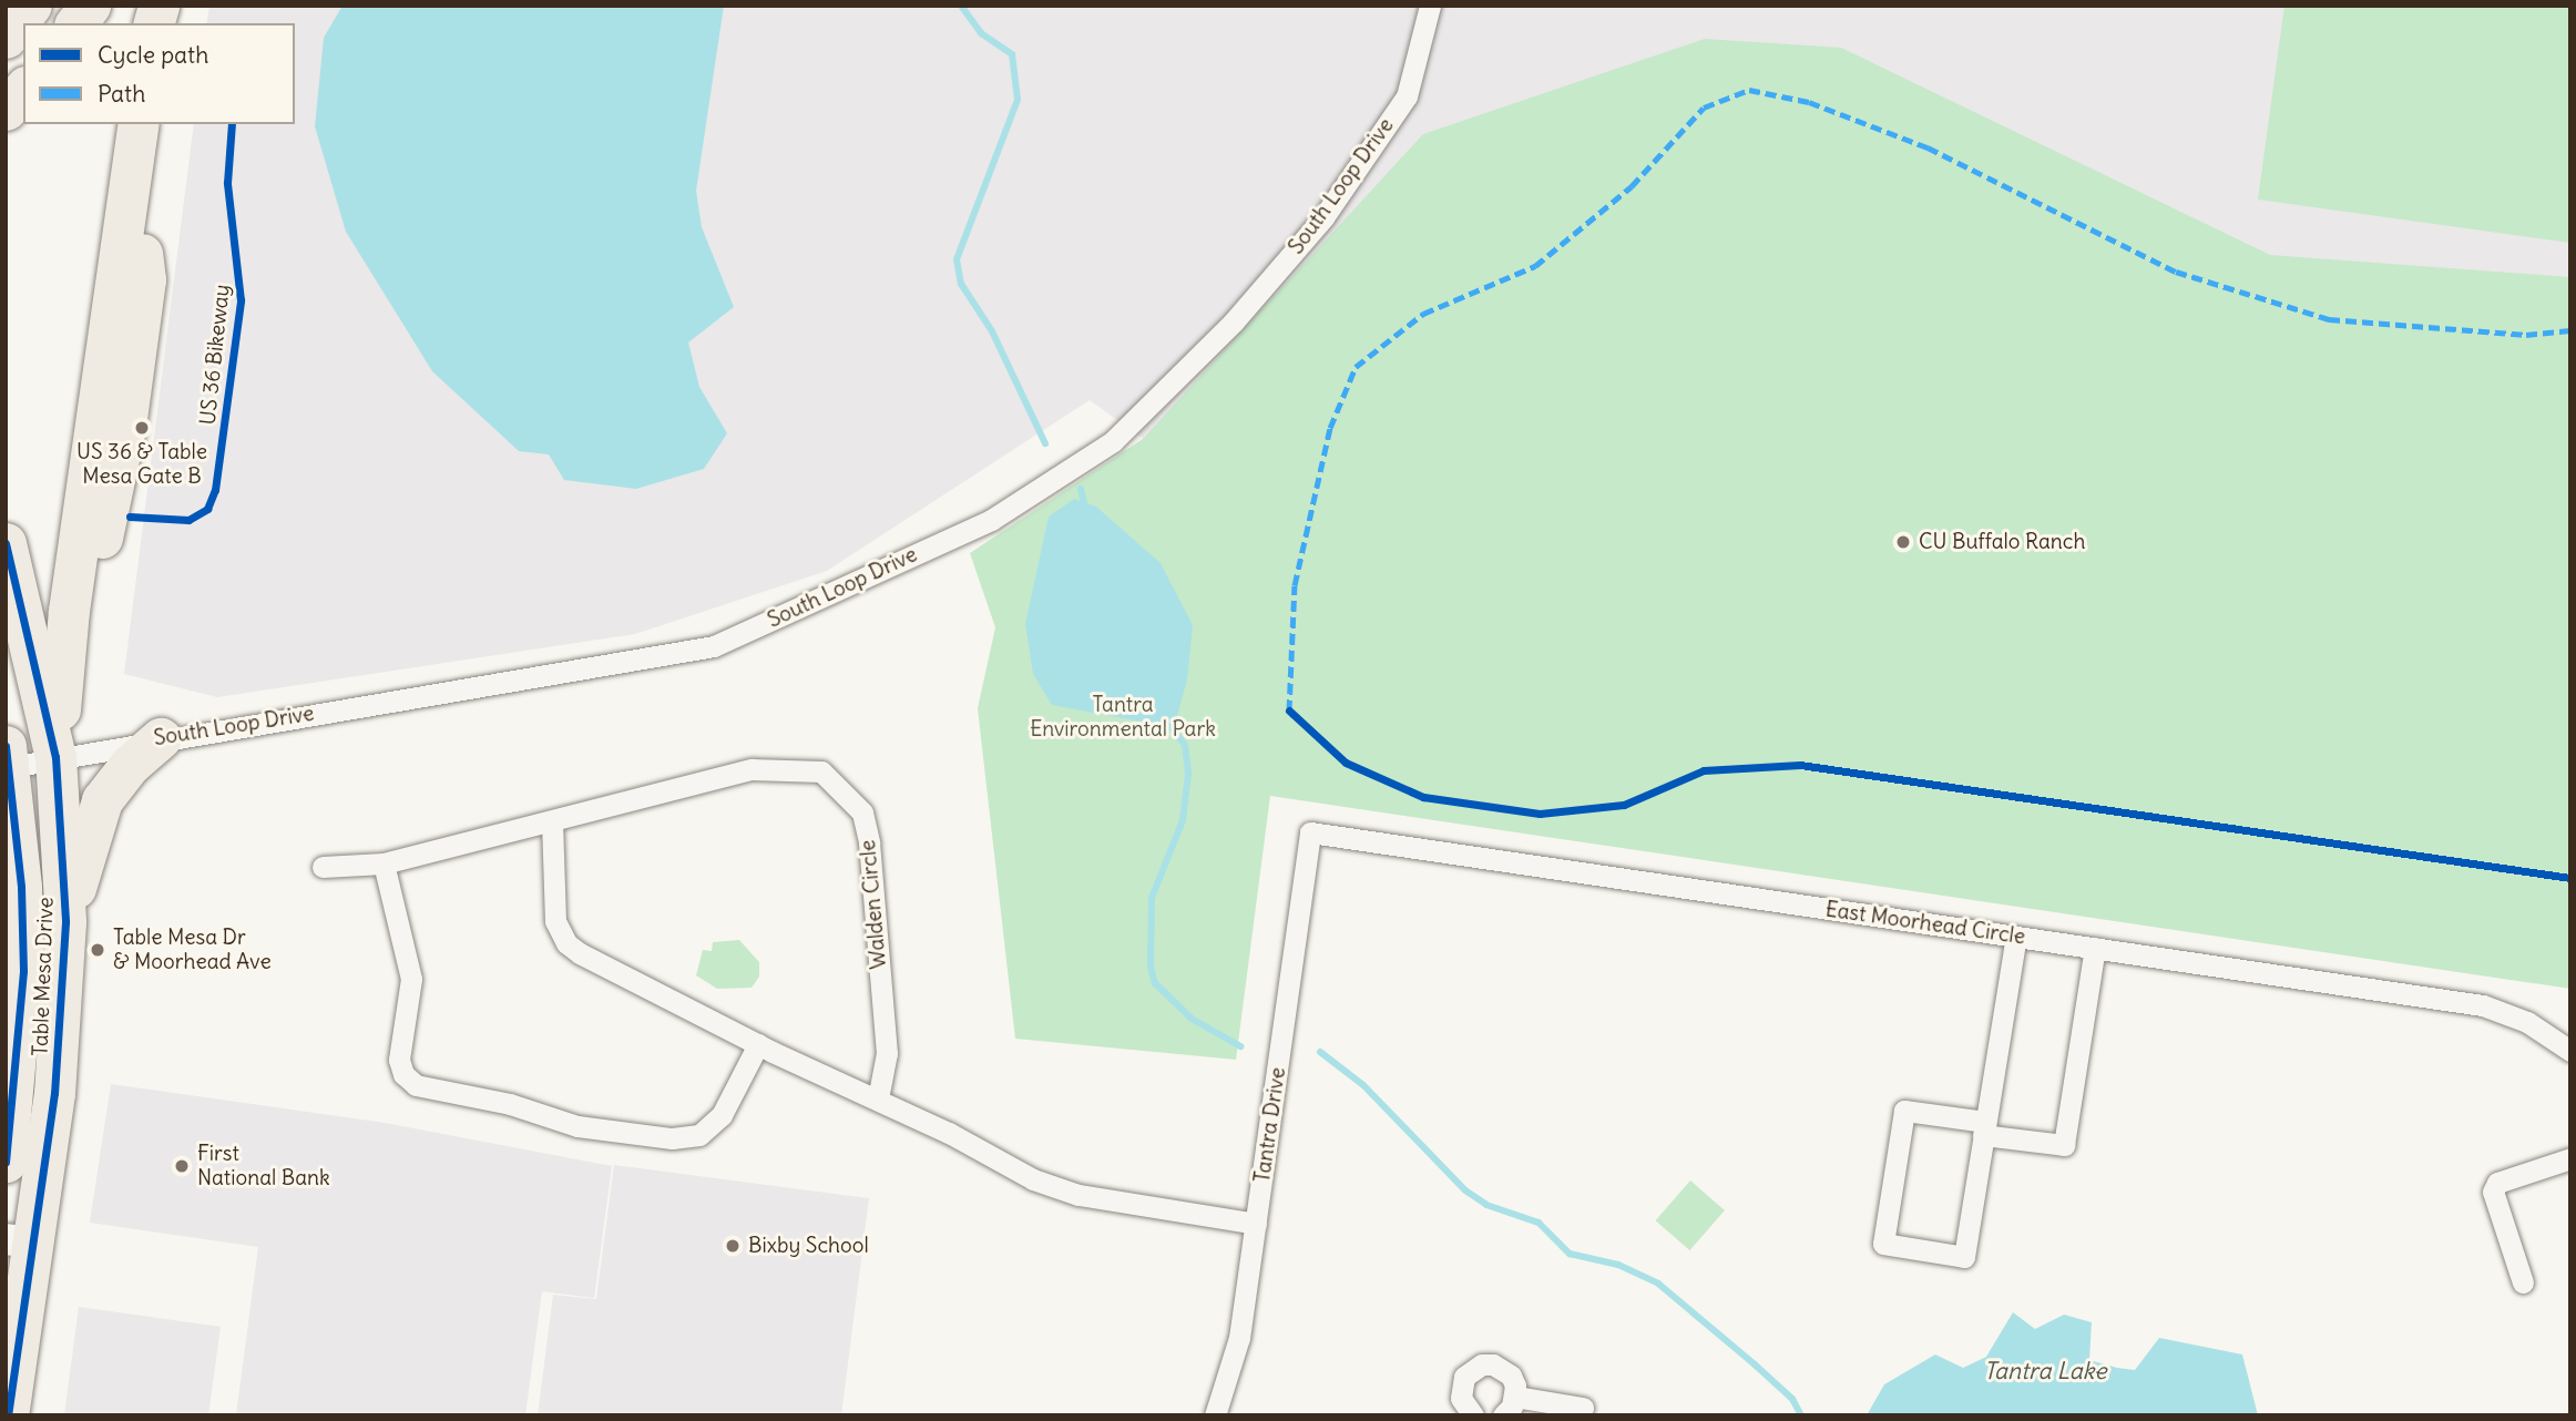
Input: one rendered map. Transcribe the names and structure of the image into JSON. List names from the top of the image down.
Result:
{
  "streets": {
    "highway": ["Table Mesa Drive"],
    "street": [
      "South Loop Drive",
      "Walden Circle",
      "East Moorhead Circle",
      "Tantra Drive"
    ],
    "cycle path": ["US 36 Bikeway"]
  },
  "crossings": [
    ["South Loop Drive", "Table Mesa Drive"],
    ["East Moorhead Circle", "Tantra Drive"]
  ],
  "water": ["Tantra Lake"],
  "parks": ["Tantra Environmental Park"],
  "places": [
    "US 36 & Table Mesa Gate B",
    "CU Buffalo Ranch",
    "Table Mesa Dr & Moorhead Ave",
    "First National Bank",
    "Bixby School"
  ],
  "legend": ["Cycle path", "Path"]
}
